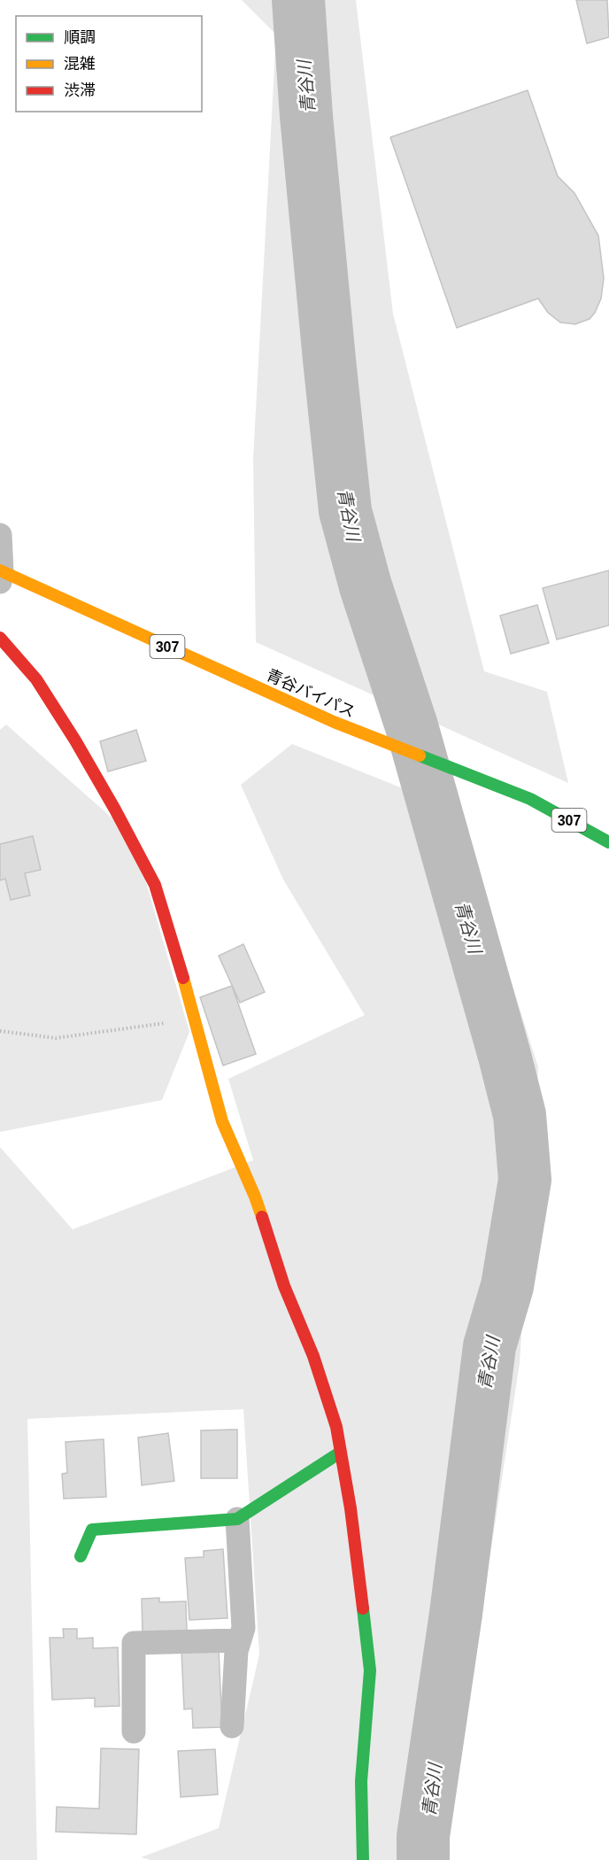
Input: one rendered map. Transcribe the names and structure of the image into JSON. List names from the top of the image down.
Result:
{
  "streets": {
    "main road": ["307", "青谷バイパス"]
  },
  "water": ["青谷川"],
  "legend": ["順調", "混雑", "渋滞"]
}
